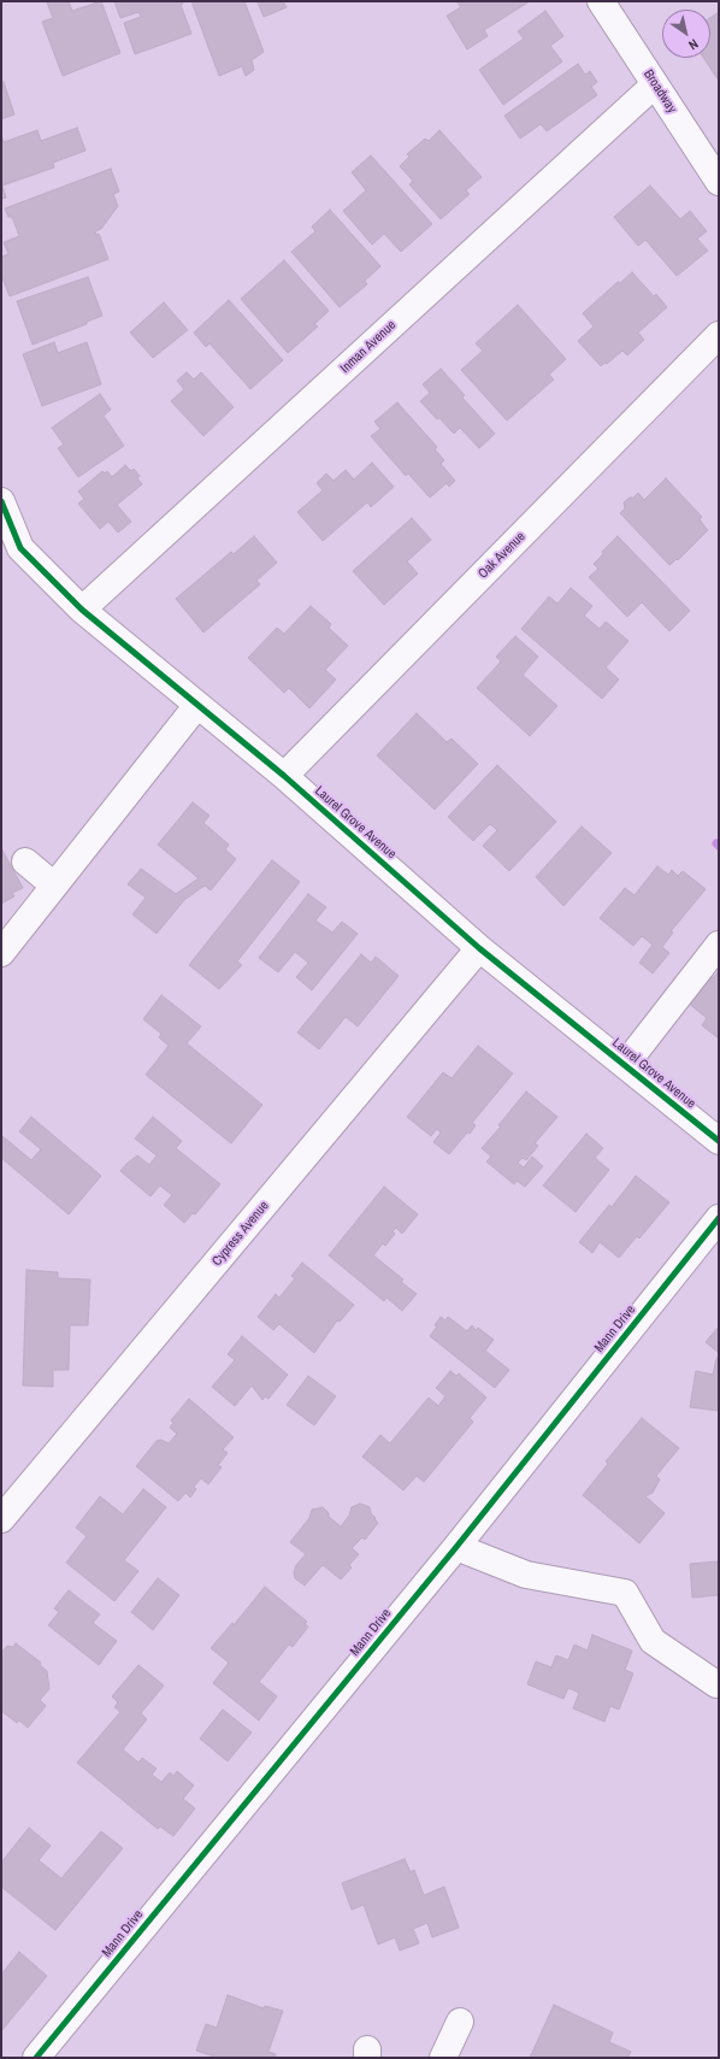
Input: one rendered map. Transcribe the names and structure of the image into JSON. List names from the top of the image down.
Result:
{
  "streets": {
    "street": [
      "Broadway",
      "Inman Avenue",
      "Oak Avenue",
      "Laurel Grove Avenue",
      "Cypress Avenue",
      "Mann Drive"
    ]
  },
  "crossings": [
    ["Broadway", "Inman Avenue"],
    ["Inman Avenue", "Laurel Grove Avenue"],
    ["Oak Avenue", "Laurel Grove Avenue"],
    ["Laurel Grove Avenue", "Cypress Avenue"]
  ],
  "north": "bottom right"
}
